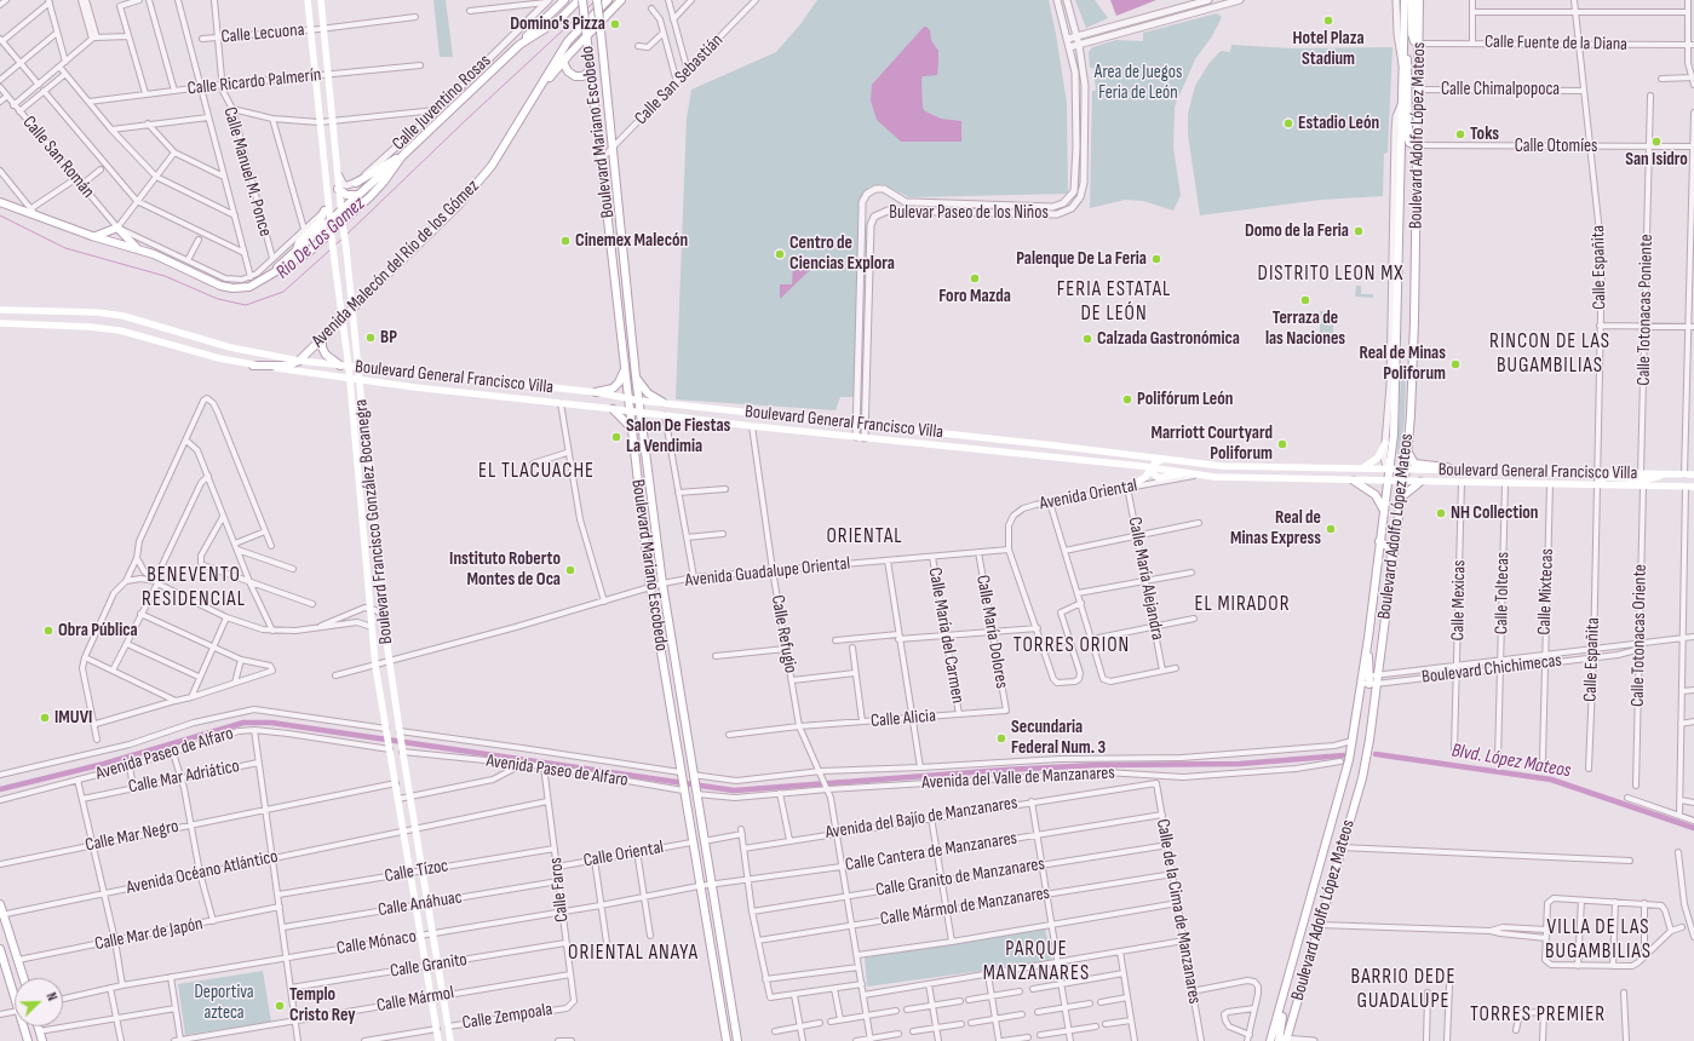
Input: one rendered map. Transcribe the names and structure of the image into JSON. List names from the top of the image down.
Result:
{
  "streets": {
    "main road": [
      "Boulevard Mariano Escobedo",
      "Boulevard Adolfo López Mateos",
      "Avenida Malecón del Río de los Gómez",
      "Boulevard General Francisco Villa",
      "Boulevard Francisco González Bocanegra"
    ],
    "street": [
      "Calle Lecuona",
      "Calle Fuente de la Diana",
      "Calle San Sebastián",
      "Calle Ricardo Palmerín",
      "Calle Chimalpopoca",
      "Calle Juventino Rosas",
      "Calle Otomíes",
      "Calle San Román",
      "Calle Manuel M. Ponce",
      "Bulevar Paseo de los Niños",
      "Calle Españita",
      "Calle Totonacas Poniente",
      "Avenida Oriental",
      "Avenida Guadalupe Oriental",
      "Calle María Alejandra",
      "Calle Mixtecas",
      "Calle Toltecas",
      "Calle Mexicas",
      "Calle María Dolores",
      "Calle Refugio",
      "Calle María del Carmen",
      "Calle Totonacas Oriente",
      "Boulevard Chichimecas",
      "Calle Alicia",
      "Avenida Paseo de Alfaro",
      "Calle Mar Adriático",
      "Avenida del Valle de Manzanares",
      "Avenida del Bajío de Manzanares",
      "Calle Mar Negro",
      "Calle Cantera de Manzanares",
      "Calle Oriental",
      "Calle Tízoc",
      "Avenida Océano Atlántico",
      "Calle Granito de Manzanares",
      "Calle Faros",
      "Calle Anáhuac",
      "Calle Mármol de Manzanares",
      "Calle de la Cima de Manzanares",
      "Calle Mar de Japón",
      "Calle Mónaco",
      "Calle Granito",
      "Calle Mármol",
      "Calle Zempoala"
    ]
  },
  "crossings": [
    ["Calle Lecuona", "Calle Manuel M. Ponce"],
    ["Calle Lecuona", "Boulevard Francisco González Bocanegra"],
    ["Calle Fuente de la Diana", "Boulevard Adolfo López Mateos"],
    ["Calle Fuente de la Diana", "Calle Españita"],
    ["Calle San Sebastián", "Boulevard Mariano Escobedo"],
    ["Calle Ricardo Palmerín", "Calle Manuel M. Ponce"],
    ["Calle Ricardo Palmerín", "Boulevard Francisco González Bocanegra"],
    ["Calle Chimalpopoca", "Boulevard Adolfo López Mateos"],
    ["Calle Chimalpopoca", "Calle Españita"],
    ["Boulevard Mariano Escobedo", "Boulevard General Francisco Villa"],
    ["Boulevard Mariano Escobedo", "Avenida Guadalupe Oriental"],
    ["Boulevard Mariano Escobedo", "Avenida Paseo de Alfaro"],
    ["Boulevard Mariano Escobedo", "Avenida del Valle de Manzanares"],
    ["Boulevard Mariano Escobedo", "Calle Cantera de Manzanares"],
    ["Boulevard Mariano Escobedo", "Calle Oriental"],
    ["Boulevard Mariano Escobedo", "Calle Mónaco"],
    ["Boulevard Adolfo López Mateos", "Calle Otomíes"],
    ["Boulevard Adolfo López Mateos", "Boulevard General Francisco Villa"],
    ["Boulevard Adolfo López Mateos", "Boulevard Chichimecas"],
    ["Calle Otomíes", "Calle Españita"],
    ["Calle Otomíes", "Calle Totonacas Poniente"],
    ["Bulevar Paseo de los Niños", "Boulevard General Francisco Villa"],
    ["Avenida Malecón del Río de los Gómez", "Boulevard General Francisco Villa"],
    ["Avenida Malecón del Río de los Gómez", "Boulevard Francisco González Bocanegra"],
    ["Calle Españita", "Boulevard General Francisco Villa"],
    ["Calle Españita", "Boulevard Chichimecas"],
    ["Calle Totonacas Poniente", "Boulevard General Francisco Villa"],
    ["Boulevard General Francisco Villa", "Avenida Oriental"],
    ["Boulevard General Francisco Villa", "Boulevard Francisco González Bocanegra"],
    ["Boulevard General Francisco Villa", "Calle Mixtecas"],
    ["Boulevard General Francisco Villa", "Calle Toltecas"],
    ["Boulevard General Francisco Villa", "Calle Mexicas"],
    ["Boulevard General Francisco Villa", "Calle Refugio"],
    ["Boulevard General Francisco Villa", "Calle Totonacas Oriente"],
    ["Avenida Oriental", "Avenida Guadalupe Oriental"],
    ["Avenida Oriental", "Calle María Alejandra"],
    ["Boulevard Francisco González Bocanegra", "Avenida Guadalupe Oriental"],
    ["Boulevard Francisco González Bocanegra", "Avenida Paseo de Alfaro"],
    ["Boulevard Francisco González Bocanegra", "Calle Tízoc"],
    ["Boulevard Francisco González Bocanegra", "Avenida Océano Atlántico"],
    ["Boulevard Francisco González Bocanegra", "Calle Anáhuac"],
    ["Boulevard Francisco González Bocanegra", "Calle Mónaco"],
    ["Boulevard Francisco González Bocanegra", "Calle Granito"],
    ["Boulevard Francisco González Bocanegra", "Calle Mármol"],
    ["Boulevard Francisco González Bocanegra", "Calle Zempoala"],
    ["Avenida Guadalupe Oriental", "Calle María Dolores"],
    ["Avenida Guadalupe Oriental", "Calle Refugio"],
    ["Avenida Guadalupe Oriental", "Calle María del Carmen"],
    ["Calle Mixtecas", "Boulevard Chichimecas"],
    ["Calle Toltecas", "Boulevard Chichimecas"],
    ["Calle Mexicas", "Boulevard Chichimecas"],
    ["Calle María Dolores", "Calle Alicia"],
    ["Calle Refugio", "Calle Alicia"],
    ["Calle Refugio", "Avenida del Valle de Manzanares"],
    ["Calle Refugio", "Avenida del Bajío de Manzanares"],
    ["Calle Refugio", "Calle Cantera de Manzanares"],
    ["Calle Refugio", "Calle Granito de Manzanares"],
    ["Calle Refugio", "Calle Mármol de Manzanares"],
    ["Calle María del Carmen", "Calle Alicia"],
    ["Calle Totonacas Oriente", "Boulevard Chichimecas"],
    ["Avenida Paseo de Alfaro", "Calle Faros"],
    ["Avenida del Valle de Manzanares", "Avenida del Bajío de Manzanares"],
    ["Avenida del Valle de Manzanares", "Calle Cantera de Manzanares"],
    ["Avenida del Valle de Manzanares", "Calle Granito de Manzanares"],
    ["Avenida del Valle de Manzanares", "Calle Mármol de Manzanares"],
    ["Avenida del Bajío de Manzanares", "Calle de la Cima de Manzanares"],
    ["Calle Cantera de Manzanares", "Calle de la Cima de Manzanares"],
    ["Calle Cantera de Manzanares", "Calle Mónaco"],
    ["Calle Oriental", "Calle Faros"],
    ["Calle Tízoc", "Calle Faros"],
    ["Avenida Océano Atlántico", "Calle Faros"],
    ["Calle Granito de Manzanares", "Calle de la Cima de Manzanares"],
    ["Calle Faros", "Calle Anáhuac"],
    ["Calle Faros", "Calle Mónaco"],
    ["Calle Faros", "Calle Granito"],
    ["Calle Faros", "Calle Mármol"],
    ["Calle Faros", "Calle Zempoala"],
    ["Calle Mármol de Manzanares", "Calle de la Cima de Manzanares"]
  ],
  "districts": [
    "DISTRITO LEON MX",
    "FERIA ESTATAL DE LEÓN",
    "RINCON DE LAS BUGAMBILIAS",
    "EL TLACUACHE",
    "ORIENTAL",
    "BENEVENTO RESIDENCIAL",
    "EL MIRADOR",
    "TORRES ORION",
    "VILLA DE LAS BUGAMBILIAS",
    "PARQUE MANZANARES",
    "ORIENTAL ANAYA",
    "BARRIO DEDE GUADALUPE",
    "TORRES PREMIER"
  ],
  "water": ["Rio De Los Gomez", "Blvd. López Mateos"],
  "parks": ["Area de Juegos Feria de León", "Deportiva azteca"],
  "places": [
    "Hotel Plaza Stadium",
    "Domino's Pizza",
    "Estadio León",
    "Toks",
    "San Isidro",
    "Domo de la Feria",
    "Cinemex Malecón",
    "Centro de Ciencias Explora",
    "Palenque De La Feria",
    "Foro Mazda",
    "Terraza de las Naciones",
    "BP",
    "Calzada Gastronómica",
    "Real de Minas Poliforum",
    "Polifórum León",
    "Salon De Fiestas La Vendimia",
    "Marriott Courtyard Poliforum",
    "NH Collection",
    "Real de Minas Express",
    "Instituto Roberto Montes de Oca",
    "Obra Pública",
    "IMUVI",
    "Secundaria Federal Num. 3",
    "Templo Cristo Rey"
  ],
  "north": "top right"
}
